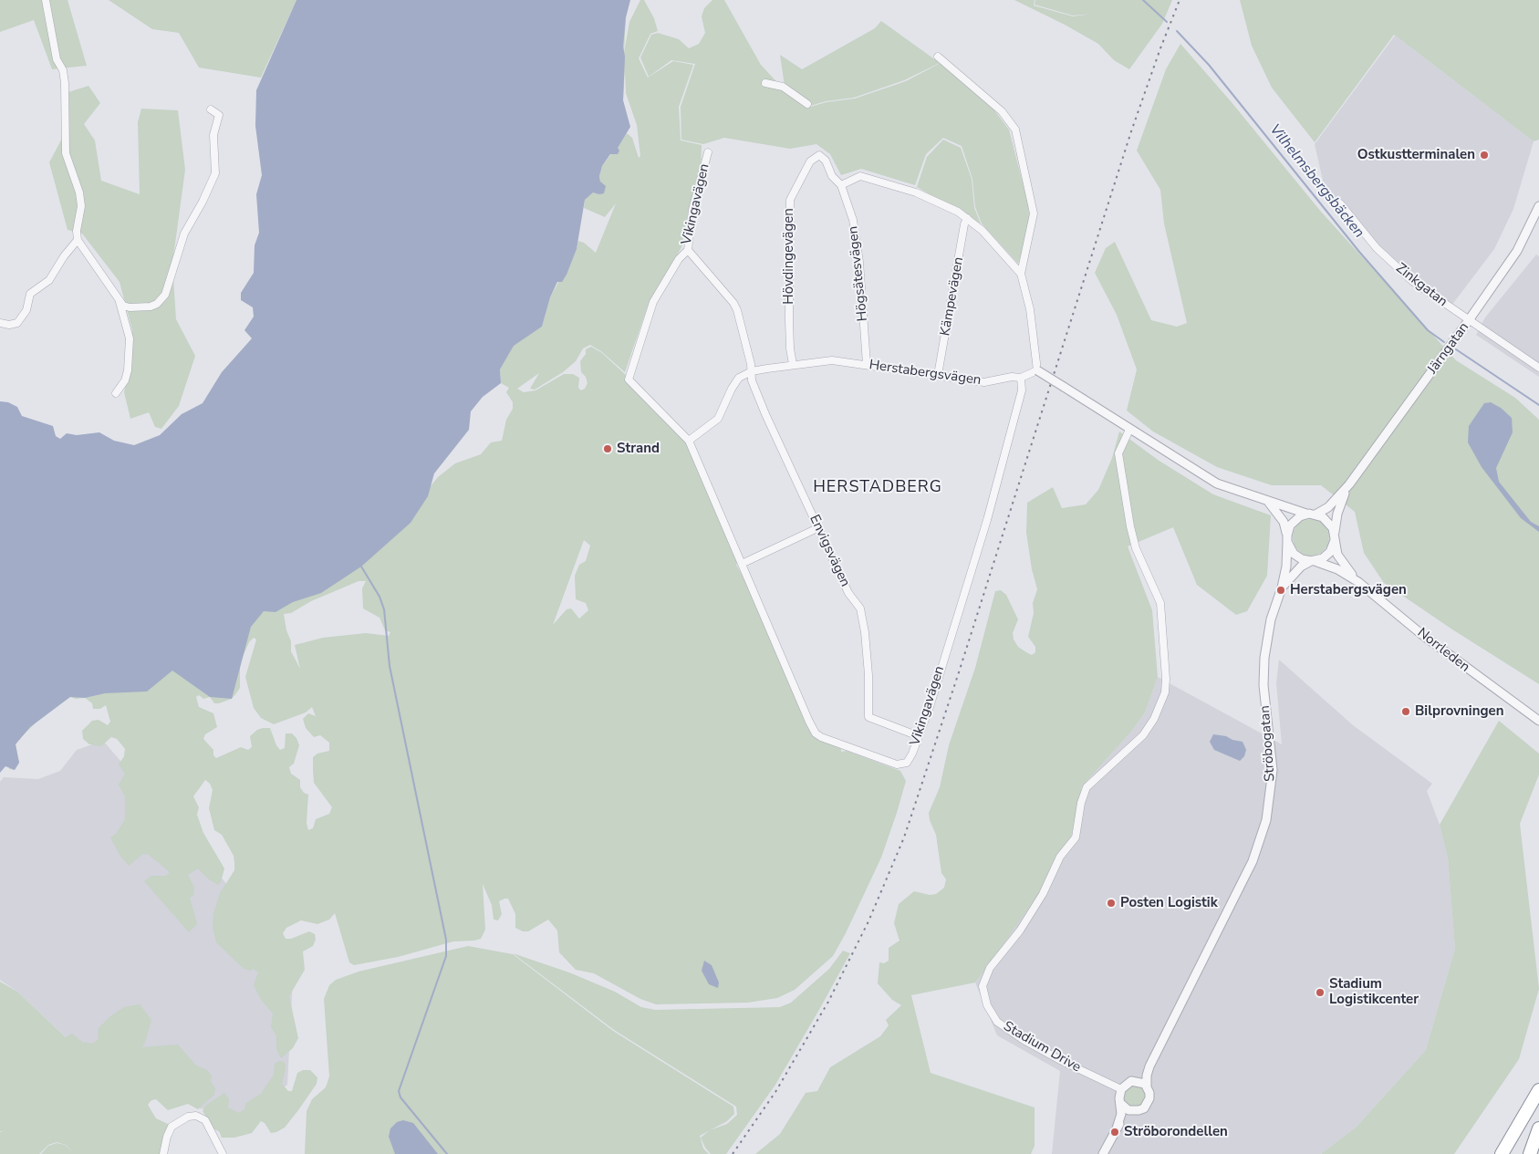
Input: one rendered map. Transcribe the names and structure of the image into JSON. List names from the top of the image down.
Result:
{
  "streets": {
    "street": [
      "Vikingavägen",
      "Hövdingevägen",
      "Högsätesvägen",
      "Zinkgatan",
      "Kämpevägen",
      "Järngatan",
      "Herstabergsvägen",
      "Envigsvägen",
      "Norrleden",
      "Ströbogatan",
      "Stadium Drive"
    ]
  },
  "crossings": [
    ["Vikingavägen", "Herstabergsvägen"],
    ["Vikingavägen", "Envigsvägen"],
    ["Hövdingevägen", "Högsätesvägen"],
    ["Hövdingevägen", "Herstabergsvägen"],
    ["Högsätesvägen", "Herstabergsvägen"],
    ["Zinkgatan", "Järngatan"],
    ["Kämpevägen", "Herstabergsvägen"],
    ["Järngatan", "Ströbogatan"],
    ["Herstabergsvägen", "Envigsvägen"],
    ["Ströbogatan", "Stadium Drive"]
  ],
  "districts": ["HERSTADBERG"],
  "water": ["Vilhelmsbergsbäcken"],
  "places": [
    "Ostkustterminalen",
    "Strand",
    "Herstabergsvägen",
    "Bilprovningen",
    "Posten Logistik",
    "Stadium Logistikcenter",
    "Ströborondellen"
  ]
}
